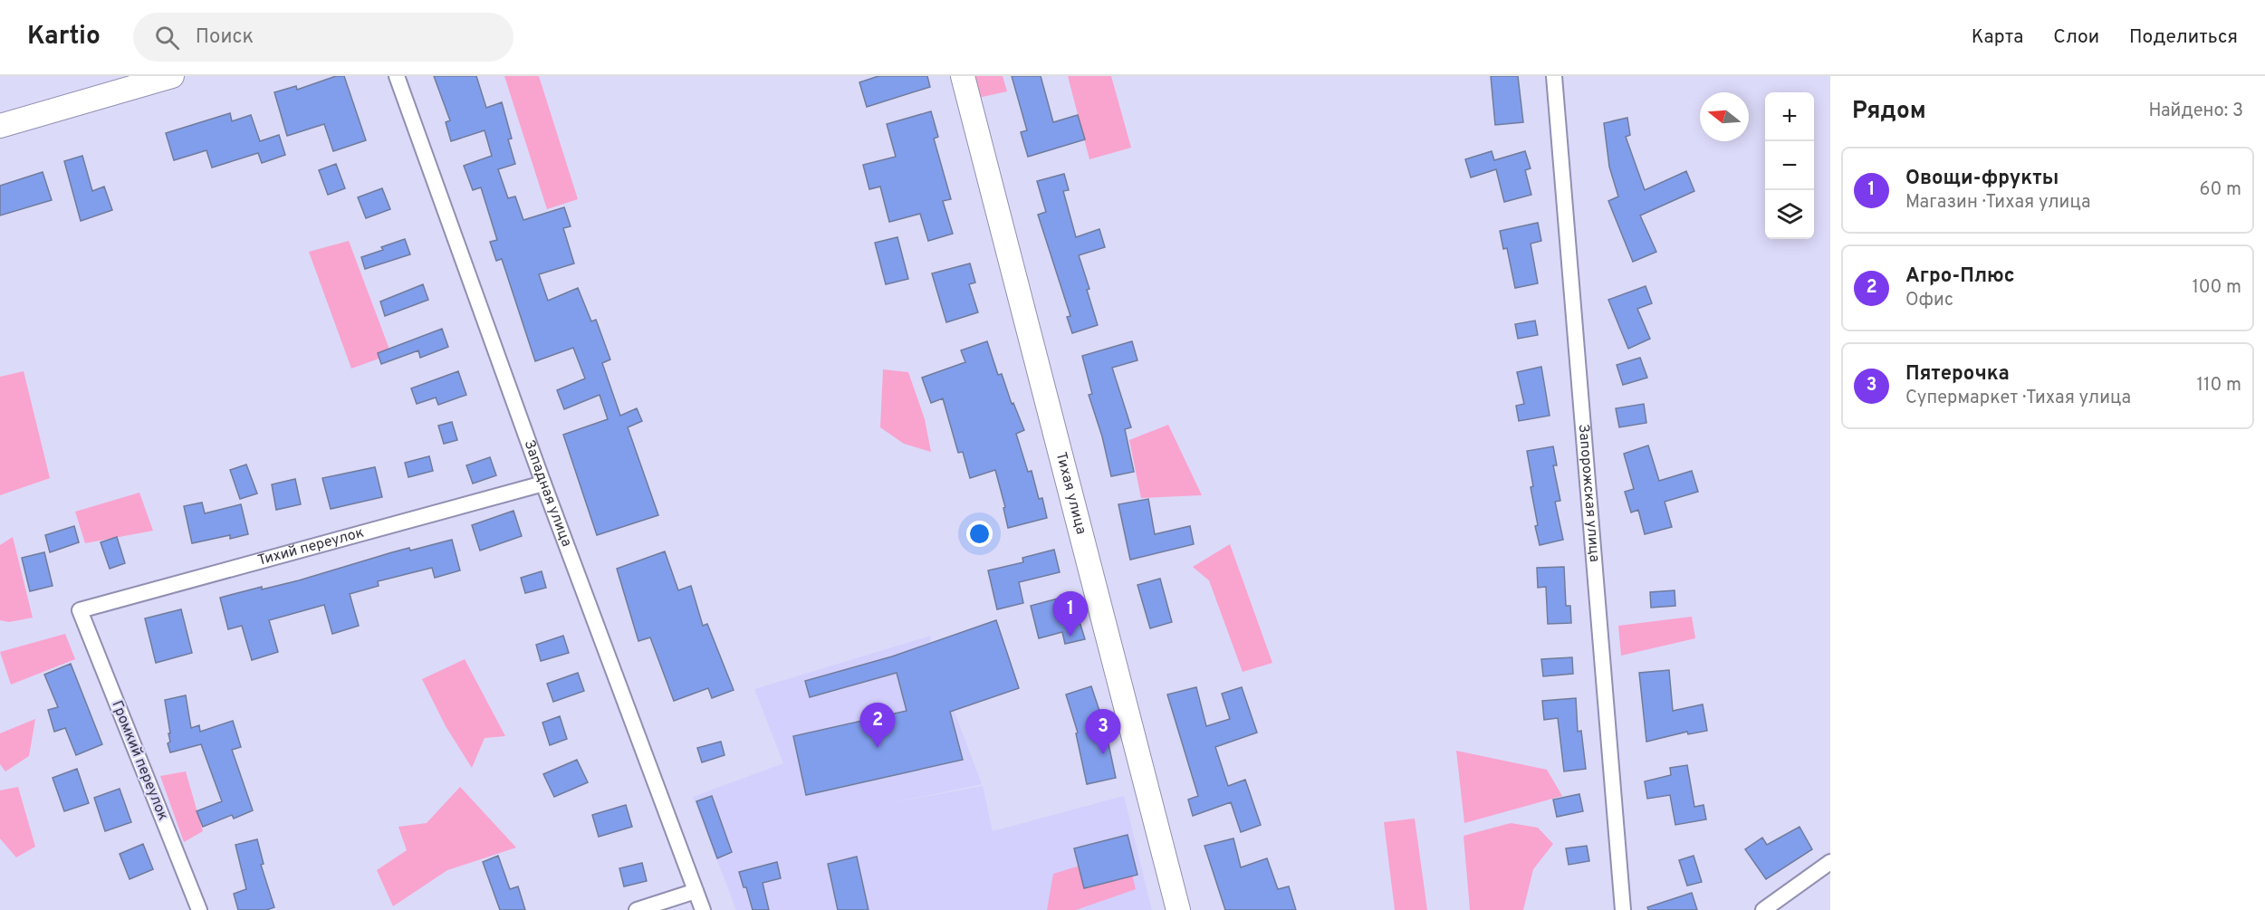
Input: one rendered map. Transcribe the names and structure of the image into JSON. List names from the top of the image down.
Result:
{
  "streets": {
    "main road": ["Тихая улица"],
    "street": [
      "Запорожская улица",
      "Западная улица",
      "Тихий переулок",
      "Громкий переулок"
    ]
  },
  "crossings": [
    ["Западная улица", "Тихий переулок"],
    ["Тихий переулок", "Громкий переулок"]
  ],
  "north": "left",
  "page": {
    "header": "Kartio",
    "search": "Поиск",
    "nav": ["Карта", "Слои", "Поделиться"],
    "heading": ["Рядом", "Найдено: 3"],
    "map_buttons": ["+", "−"],
    "list": [
      {
        "mark": "1",
        "name": "Овощи-фрукты",
        "note": "Магазин · Тихая улица",
        "value": "60 m"
      },
      {
        "mark": "2",
        "name": "Агро-Плюс",
        "note": "Офис",
        "value": "100 m"
      },
      {
        "mark": "3",
        "name": "Пятерочка",
        "note": "Супермаркет · Тихая улица",
        "value": "110 m"
      }
    ],
    "pins": ["1", "2", "3"]
  }
}
